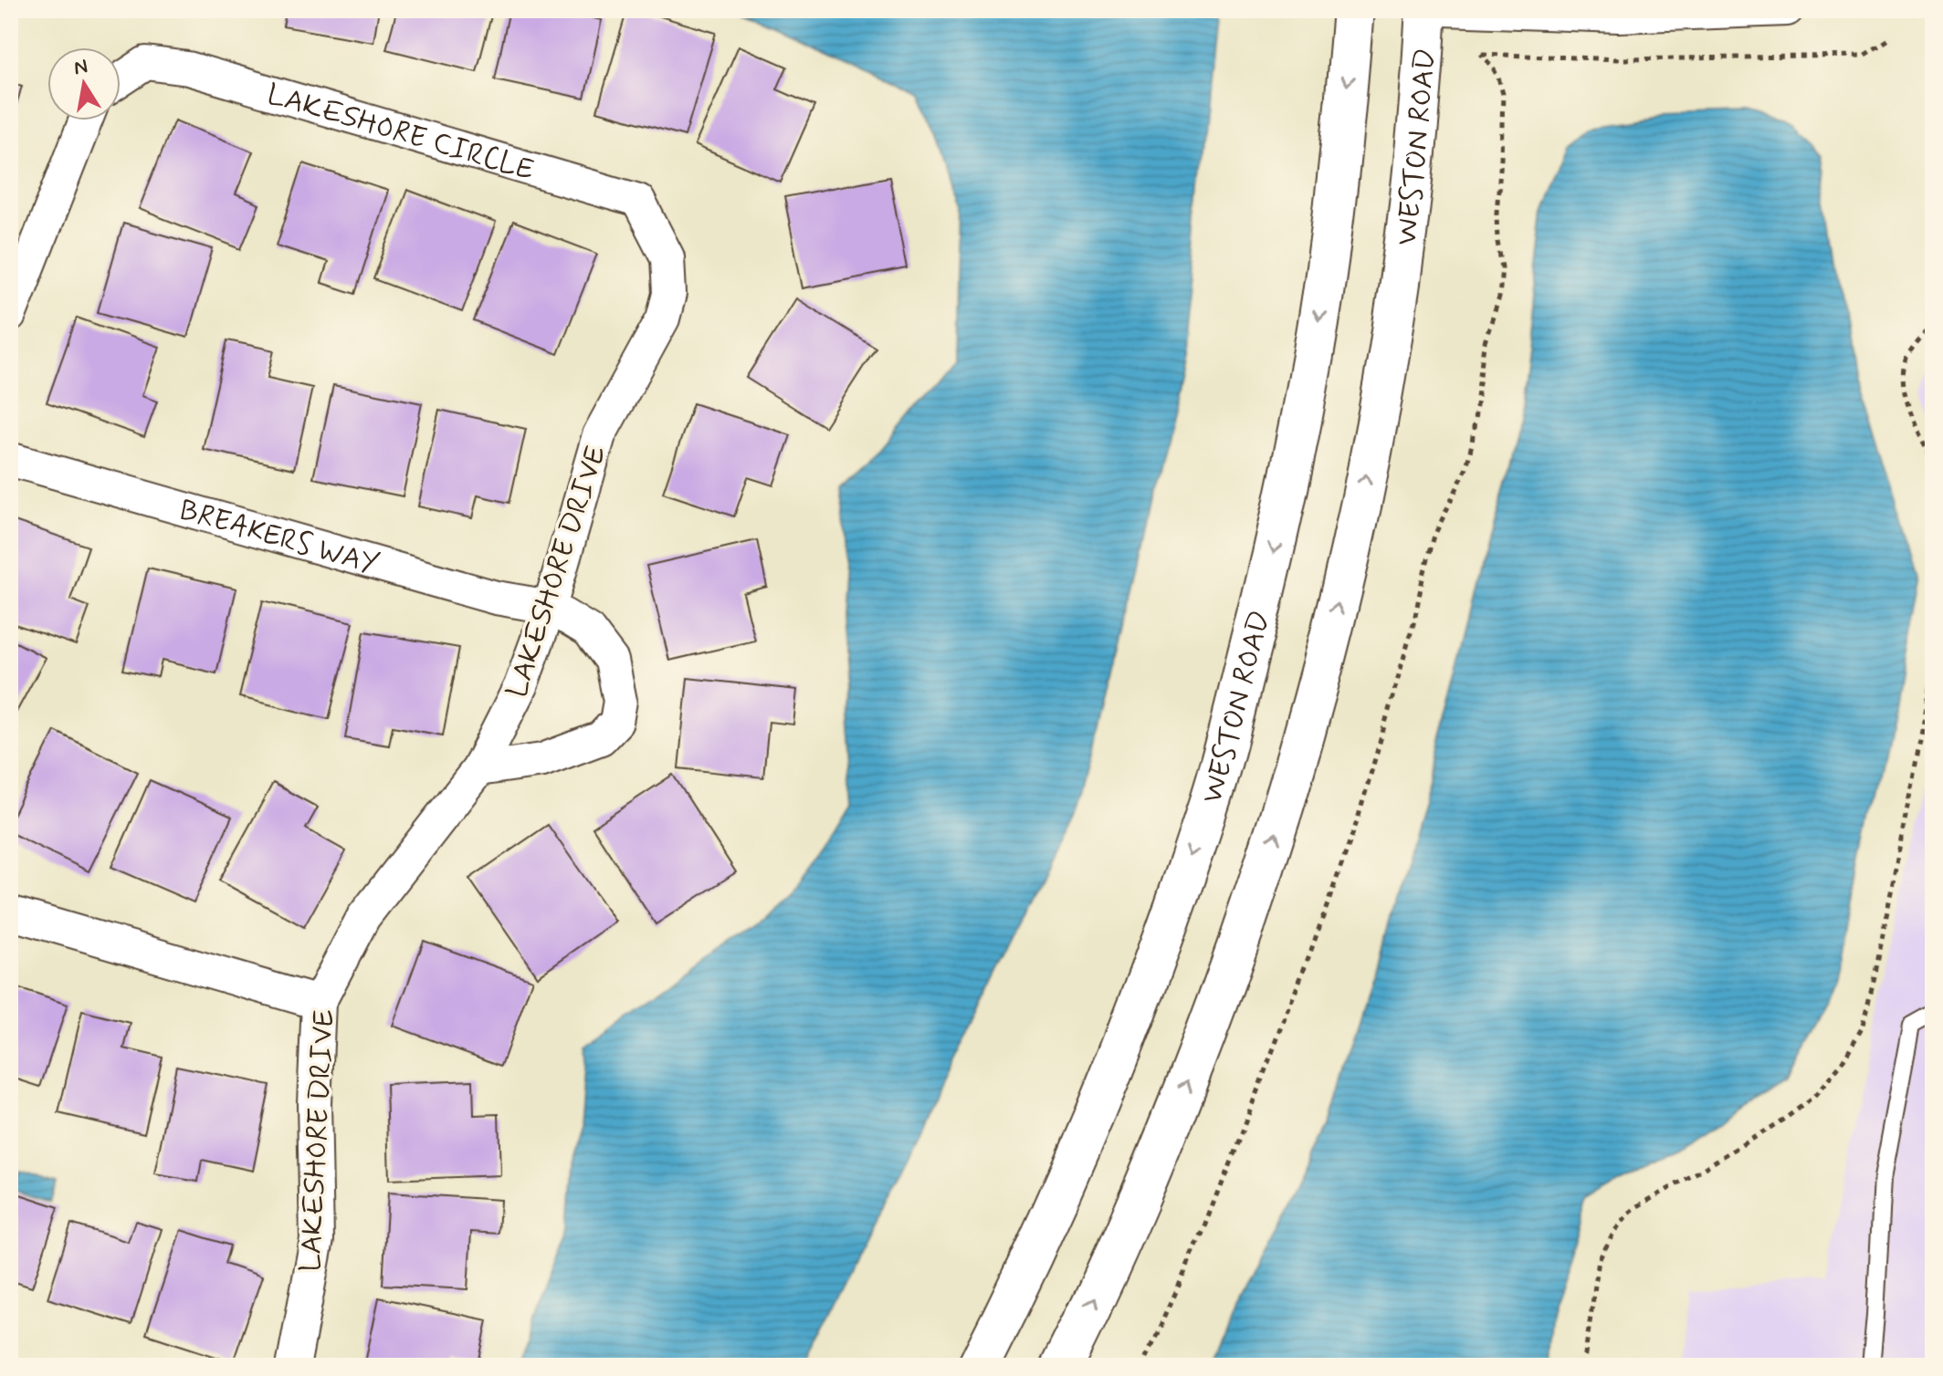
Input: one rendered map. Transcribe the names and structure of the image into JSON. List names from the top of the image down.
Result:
{
  "streets": {
    "main road": ["WESTON ROAD"],
    "street": ["LAKESHORE CIRCLE", "BREAKERS WAY", "LAKESHORE DRIVE"]
  },
  "crossings": [
    ["LAKESHORE CIRCLE", "LAKESHORE DRIVE"],
    ["BREAKERS WAY", "LAKESHORE DRIVE"]
  ],
  "north": "top"
}
